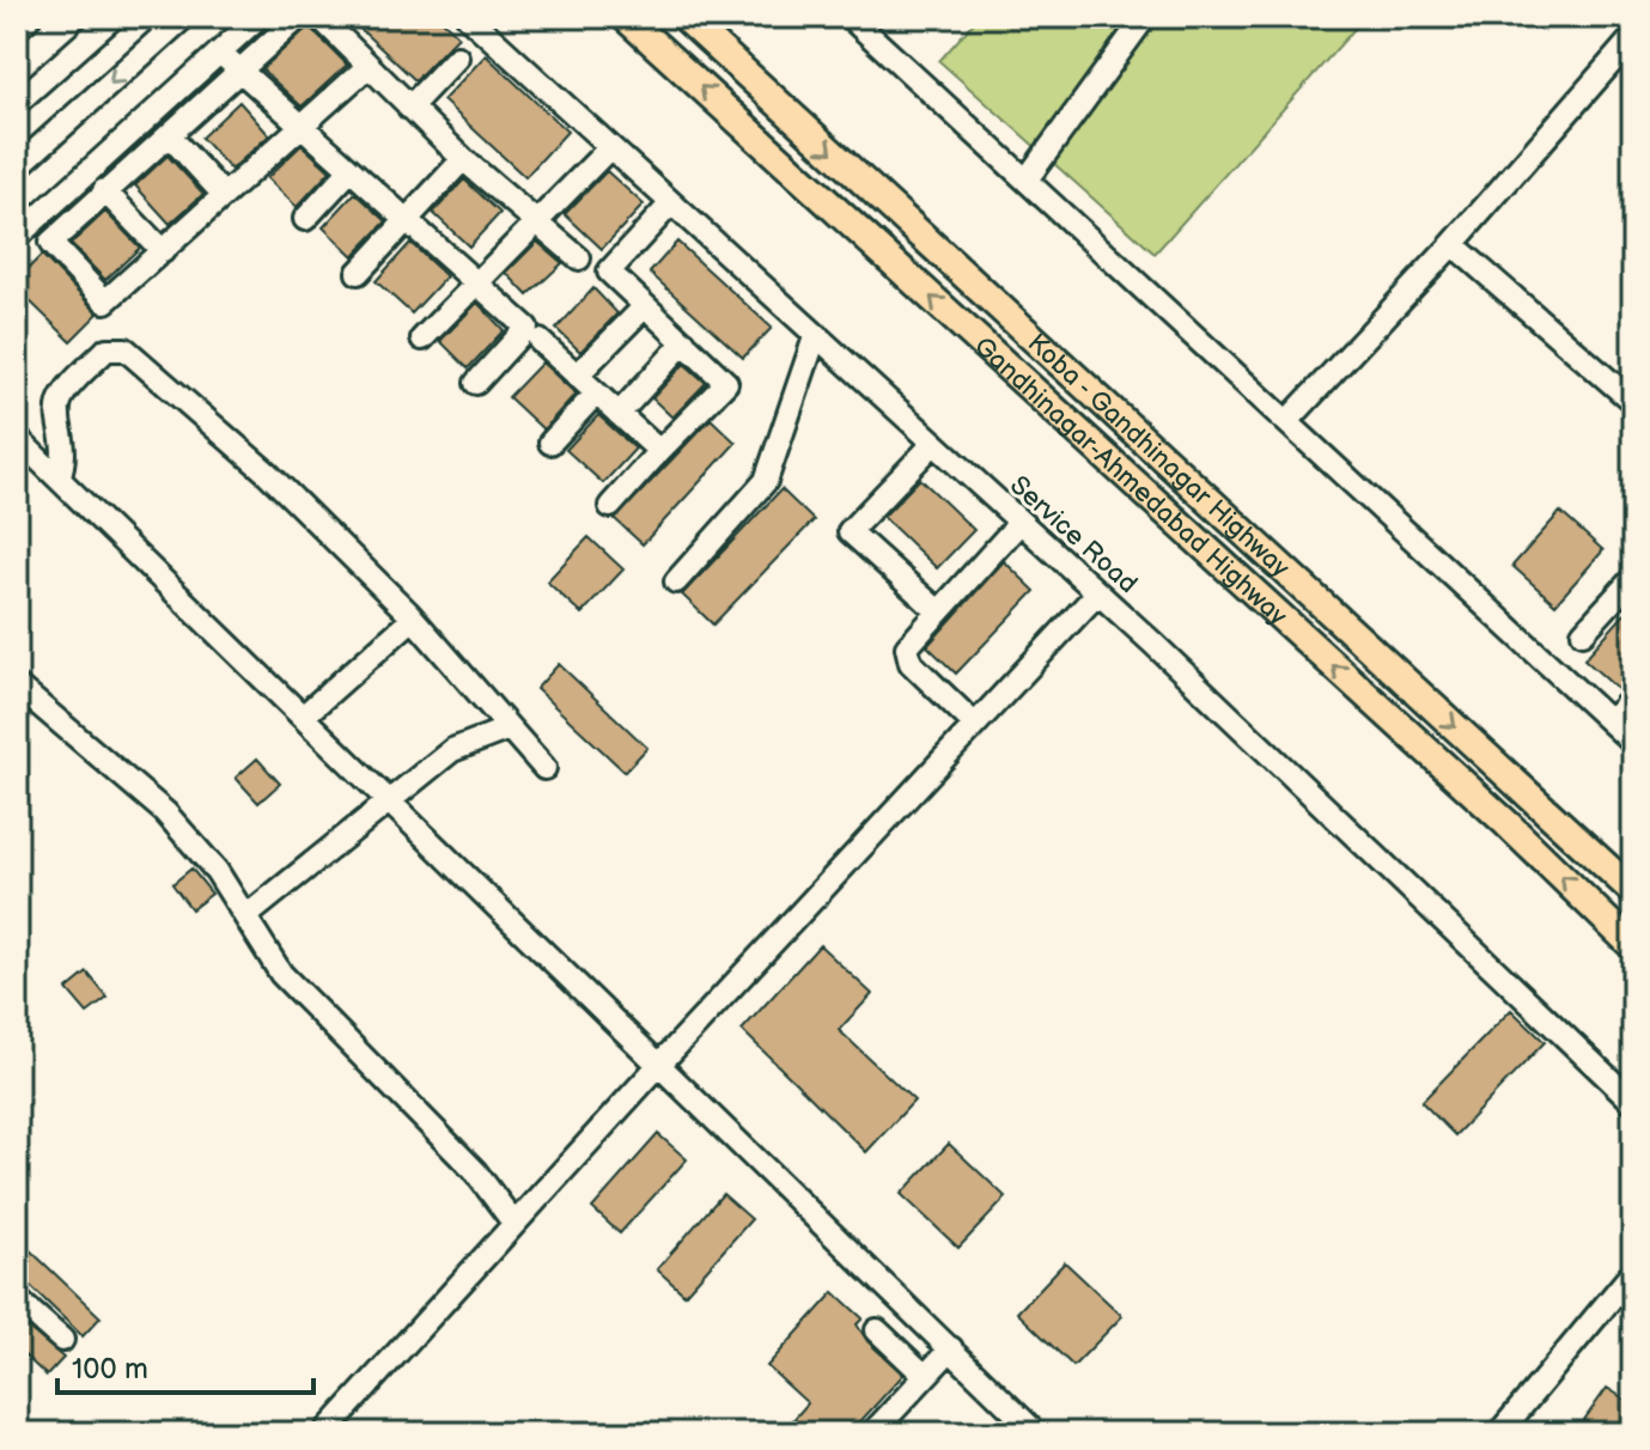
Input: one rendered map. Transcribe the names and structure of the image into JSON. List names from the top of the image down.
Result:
{
  "streets": {
    "main road": ["Koba - Gandhinagar Highway", "Gandhinagar-Ahmedabad Highway"],
    "street": ["Service Road"]
  },
  "one_way": ["Koba - Gandhinagar Highway", "Gandhinagar-Ahmedabad Highway"],
  "scale_bar": "100 m"
}
